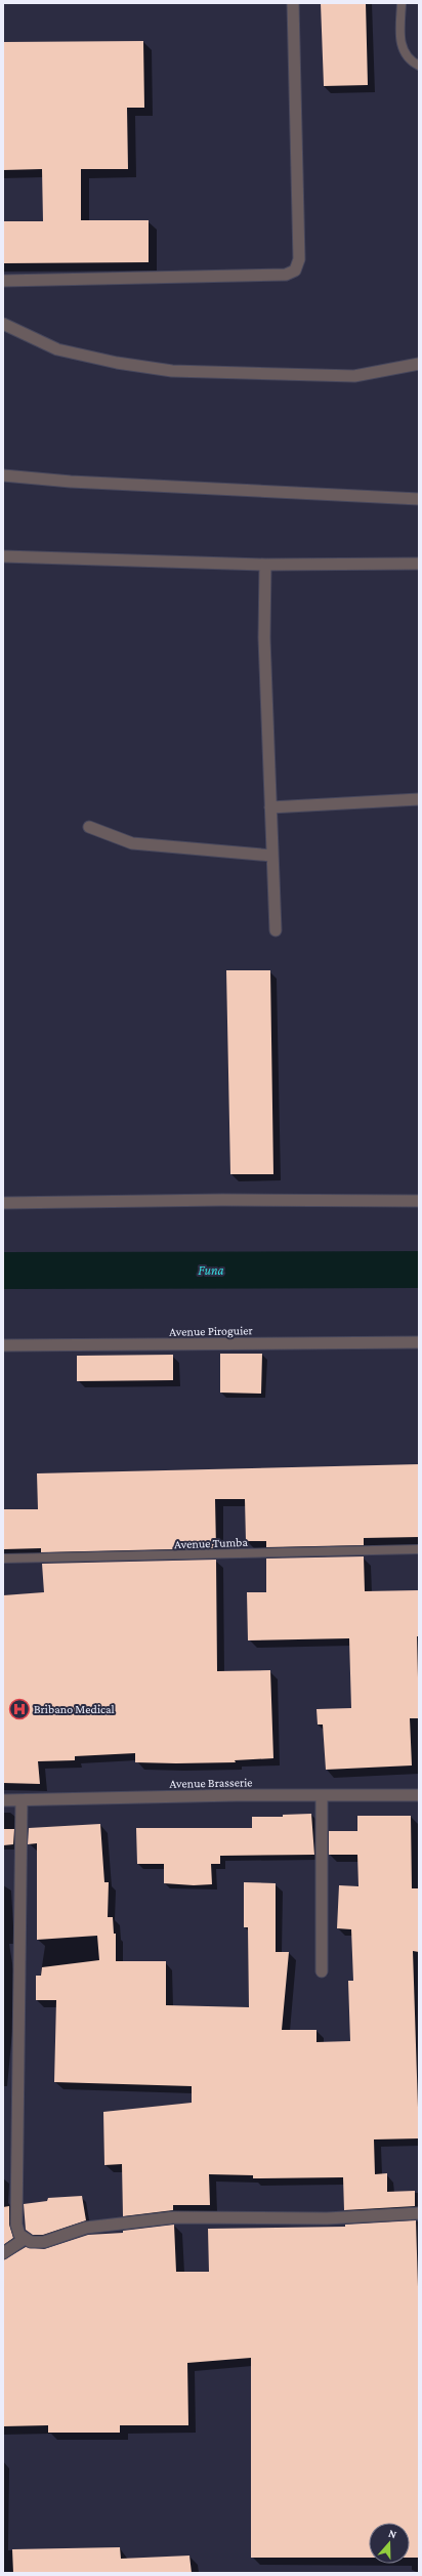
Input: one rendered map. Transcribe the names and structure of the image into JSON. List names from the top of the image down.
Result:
{
  "streets": {
    "street": ["Avenue Piroguier", "Avenue Brasserie"],
    "lane": ["Avenue Tumba"]
  },
  "water": ["Funa"],
  "places": {
    "hospital": ["Bribano Medical"]
  },
  "north": "top"
}
